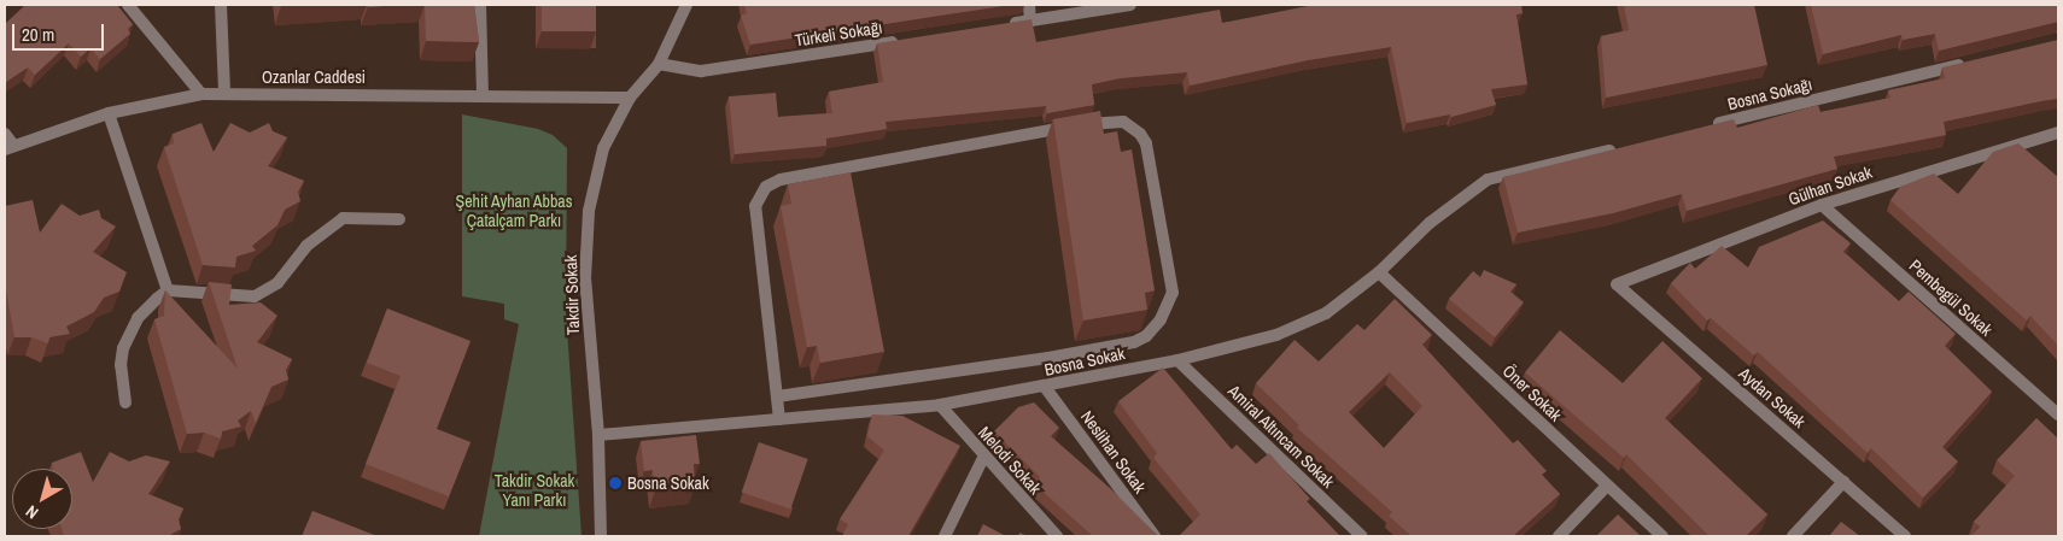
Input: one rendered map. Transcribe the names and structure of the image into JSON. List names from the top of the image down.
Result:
{
  "streets": {
    "street": [
      "Türkeli Sokağı",
      "Ozanlar Caddesi",
      "Bosna Sokağı",
      "Gülhan Sokak",
      "Takdir Sokak",
      "Pembegül Sokak",
      "Bosna Sokak",
      "Öner Sokak",
      "Aydan Sokak",
      "Amiral Altıncam Sokak",
      "Neslihan Sokak",
      "Melodi Sokak"
    ]
  },
  "crossings": [
    ["Türkeli Sokağı", "Takdir Sokak"],
    ["Ozanlar Caddesi", "Takdir Sokak"],
    ["Gülhan Sokak", "Pembegül Sokak"],
    ["Gülhan Sokak", "Aydan Sokak"],
    ["Takdir Sokak", "Bosna Sokak"],
    ["Bosna Sokak", "Öner Sokak"],
    ["Bosna Sokak", "Amiral Altıncam Sokak"],
    ["Bosna Sokak", "Neslihan Sokak"],
    ["Bosna Sokak", "Melodi Sokak"]
  ],
  "parks": ["Şehit Ayhan Abbas Çatalçam Parkı", "Takdir Sokak Yanı Parkı"],
  "places": ["Bosna Sokak"],
  "scale_bar": "20 m",
  "north": "bottom left"
}
